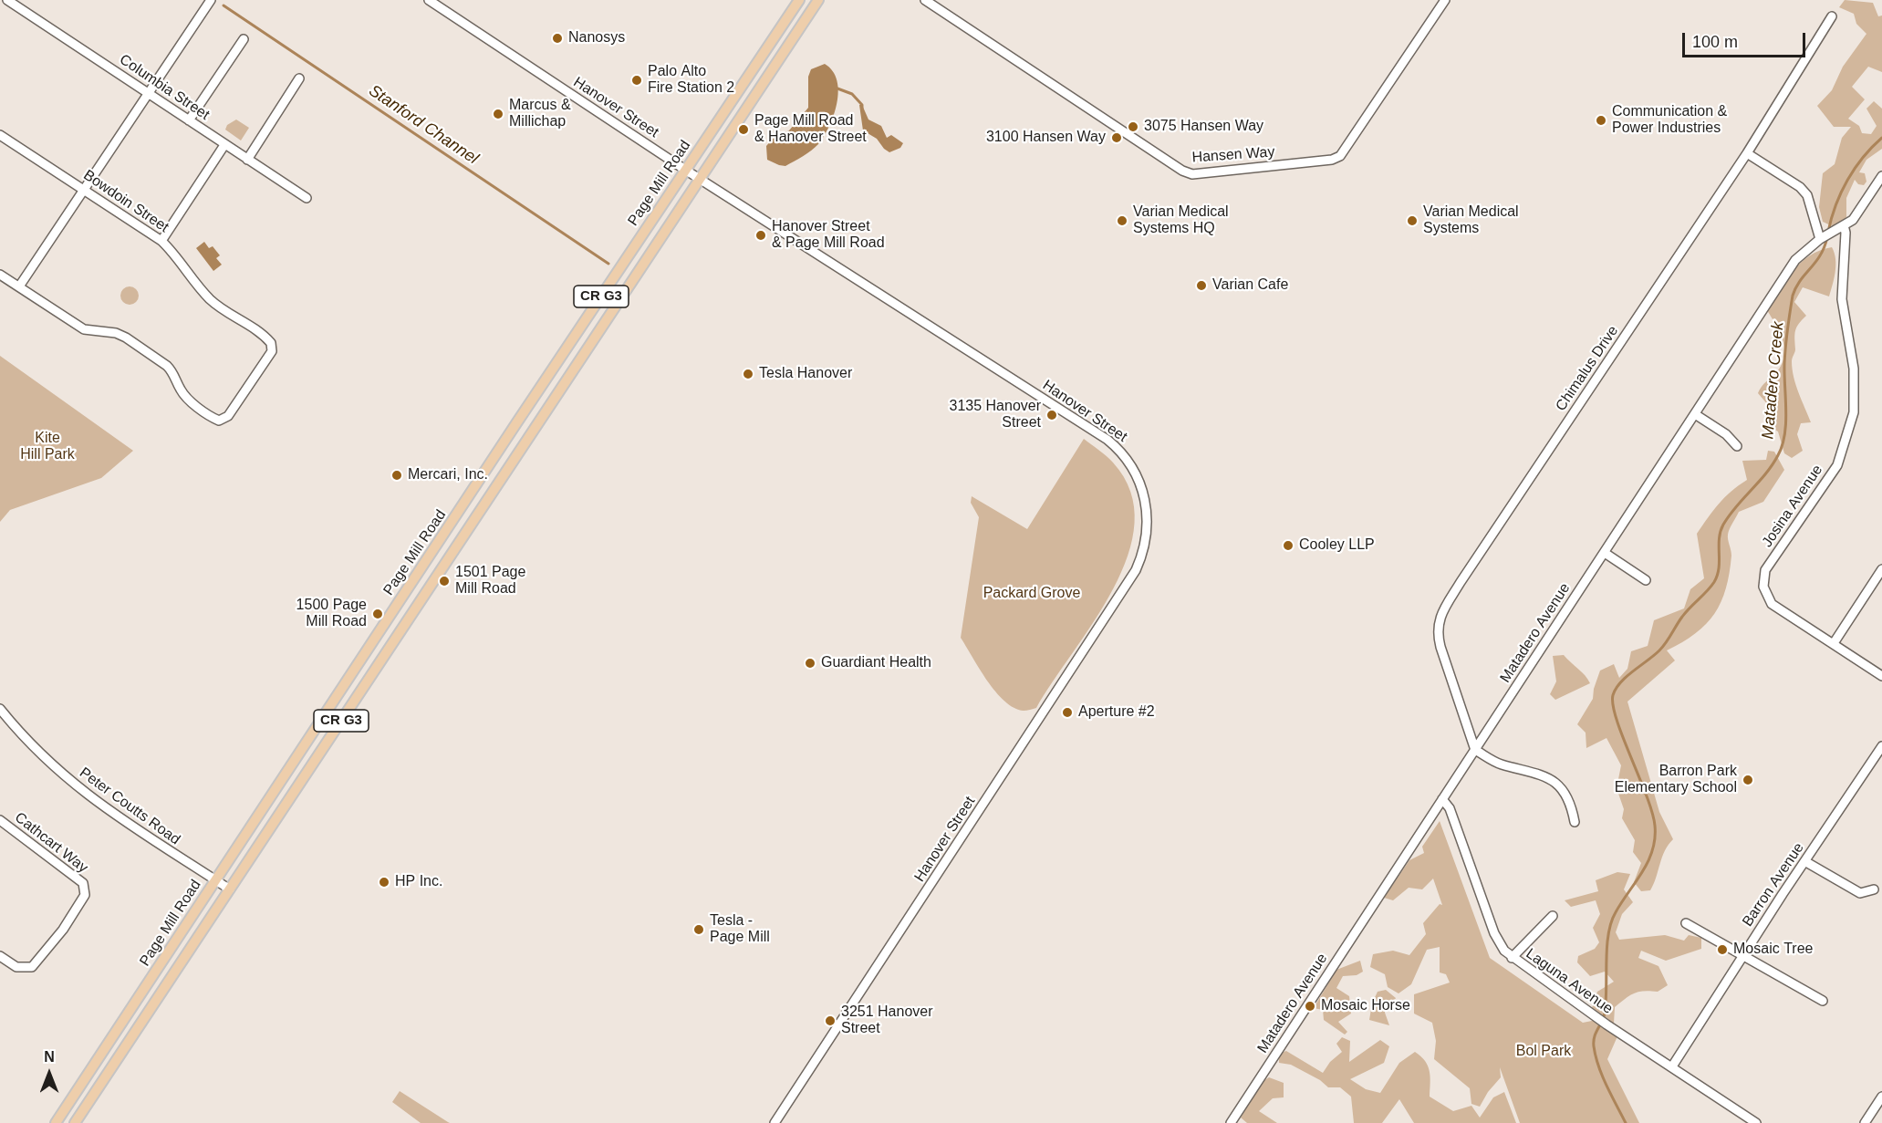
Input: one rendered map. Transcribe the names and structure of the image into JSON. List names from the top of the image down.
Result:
{
  "streets": {
    "main road": ["Page Mill Road", "CR G3"],
    "street": [
      "Columbia Street",
      "Hanover Street",
      "Hansen Way",
      "Bowdoin Street",
      "Chimalus Drive",
      "Josina Avenue",
      "Matadero Avenue",
      "Peter Coutts Road",
      "Cathcart Way",
      "Barron Avenue",
      "Laguna Avenue"
    ]
  },
  "crossings": [
    ["Hanover Street", "Page Mill Road"],
    ["Page Mill Road", "Peter Coutts Road"],
    ["Chimalus Drive", "Matadero Avenue"],
    ["Josina Avenue", "Matadero Avenue"],
    ["Matadero Avenue", "Laguna Avenue"],
    ["Barron Avenue", "Laguna Avenue"]
  ],
  "water": ["Stanford Channel", "Matadero Creek"],
  "parks": ["Kite Hill Park", "Packard Grove", "Bol Park"],
  "places": [
    "Nanosys",
    "Palo Alto Fire Station 2",
    "Marcus & Millichap",
    "Communication & Power Industries",
    "3075 Hansen Way",
    "Page Mill Road & Hanover Street",
    "3100 Hansen Way",
    "Varian Medical Systems HQ",
    "Varian Medical Systems",
    "Hanover Street & Page Mill Road",
    "Varian Cafe",
    "Tesla Hanover",
    "3135 Hanover Street",
    "Mercari, Inc.",
    "Cooley LLP",
    "1501 Page Mill Road",
    "1500 Page Mill Road",
    "Guardiant Health",
    "Aperture #2",
    "Barron Park Elementary School",
    "HP Inc.",
    "Tesla - Page Mill",
    "Mosaic Tree",
    "Mosaic Horse",
    "3251 Hanover Street"
  ],
  "scale_bar": "100 m",
  "north": "top"
}
